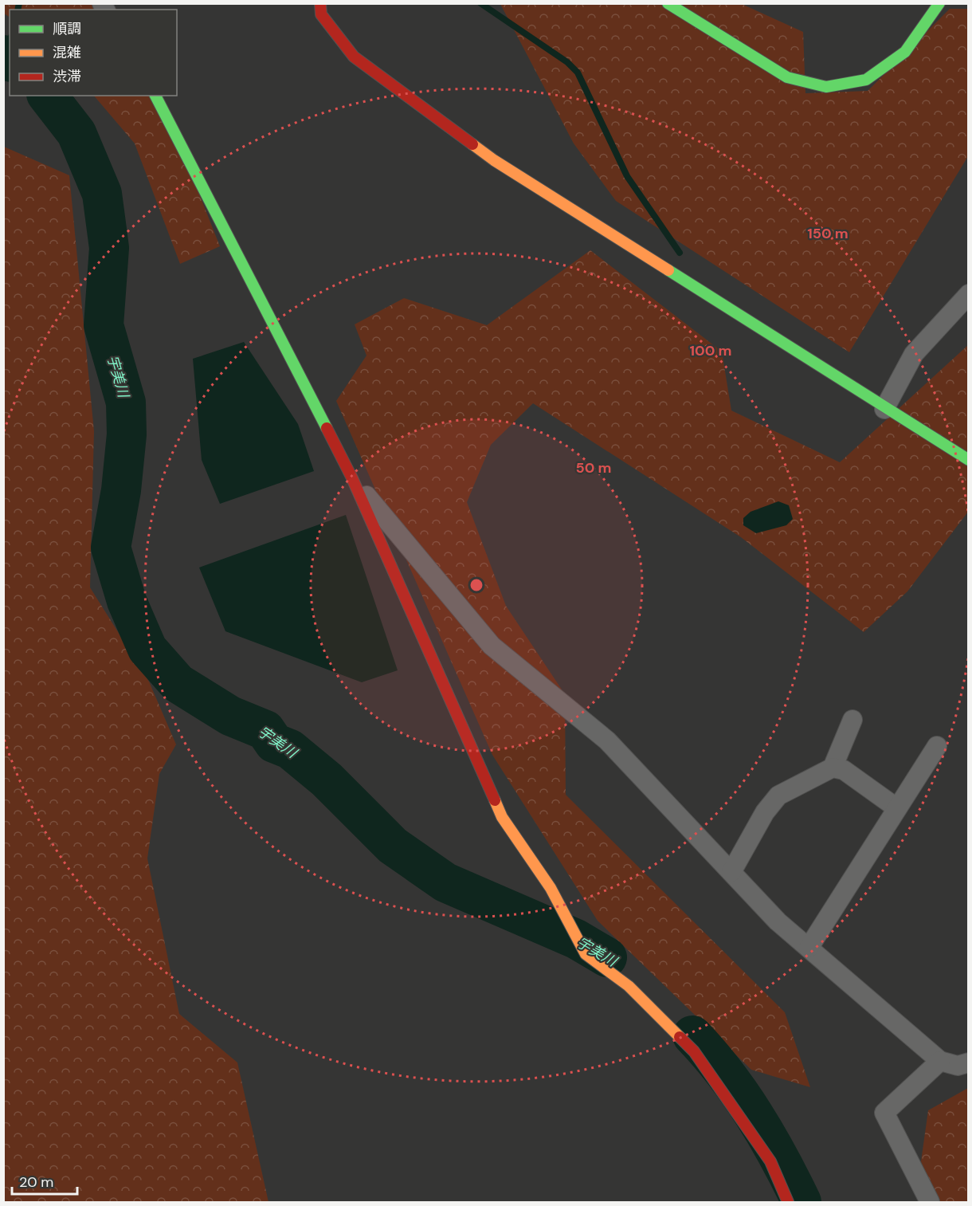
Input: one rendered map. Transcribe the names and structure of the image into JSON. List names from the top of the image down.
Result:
{
  "water": ["宇美川"],
  "legend": ["順調", "混雑", "渋滞"],
  "scale_bar": "20 m",
  "rings": ["150 m", "100 m", "50 m"]
}
